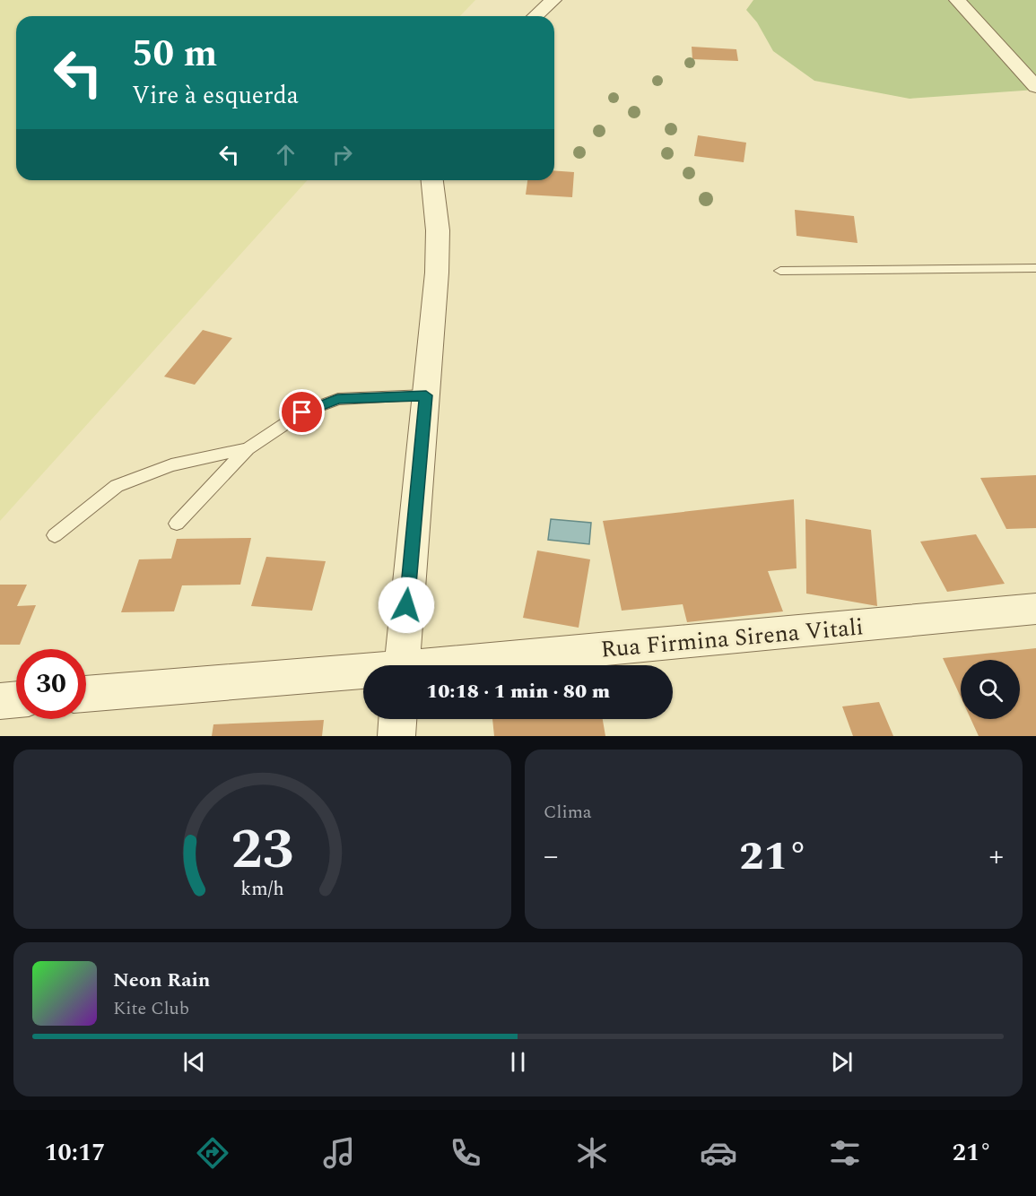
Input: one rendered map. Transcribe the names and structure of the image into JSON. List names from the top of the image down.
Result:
{
  "streets": {
    "street": ["Rua Firmina Sirena Vitali"]
  },
  "page": {
    "turn": ["50 m", "Vire à esquerda"],
    "limit": "30",
    "trip": "10:18 · 1 min · 80 m",
    "tile": "Clima",
    "heat": ["−", "21°", "+"],
    "song": ["Neon Rain", "Kite Club"],
    "tabs": ["10:17", "21°"],
    "gauge": ["23", "km/h"]
  }
}
